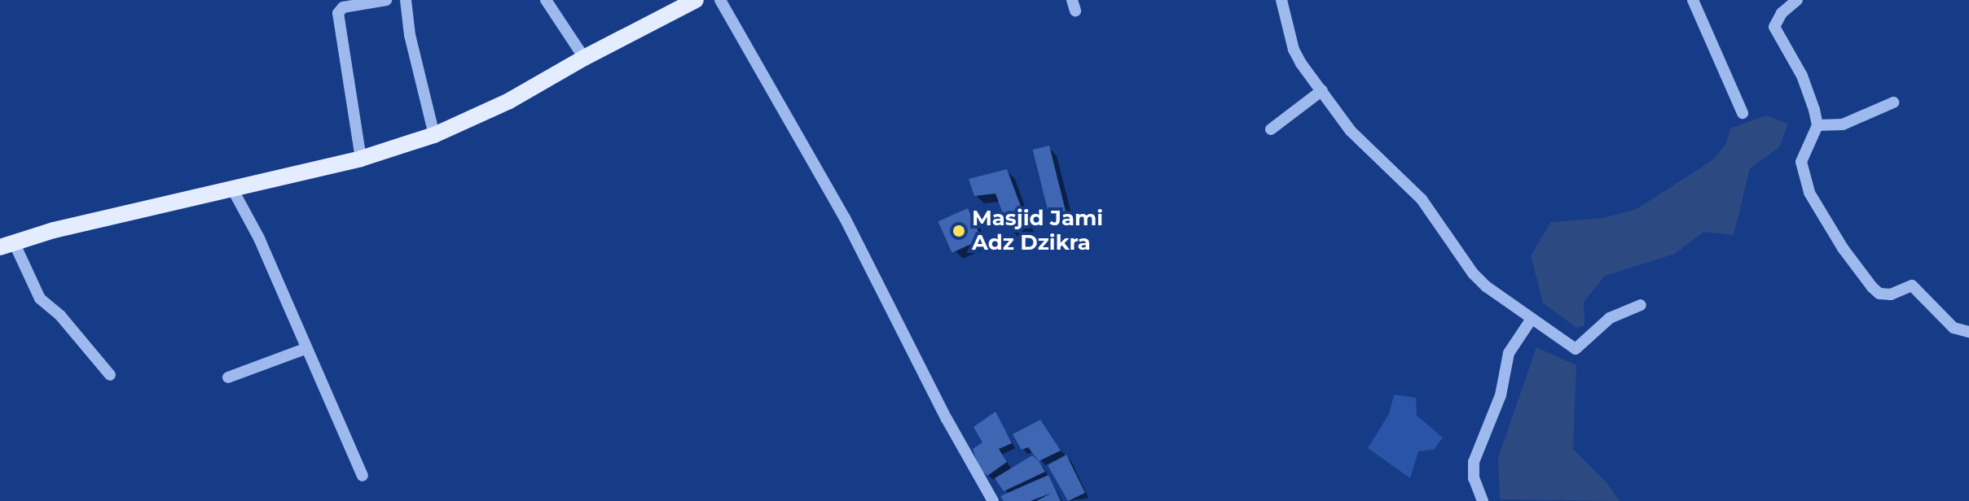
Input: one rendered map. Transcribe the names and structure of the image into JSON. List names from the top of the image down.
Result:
{
  "places": ["Masjid Jami Adz Dzikra"]
}
